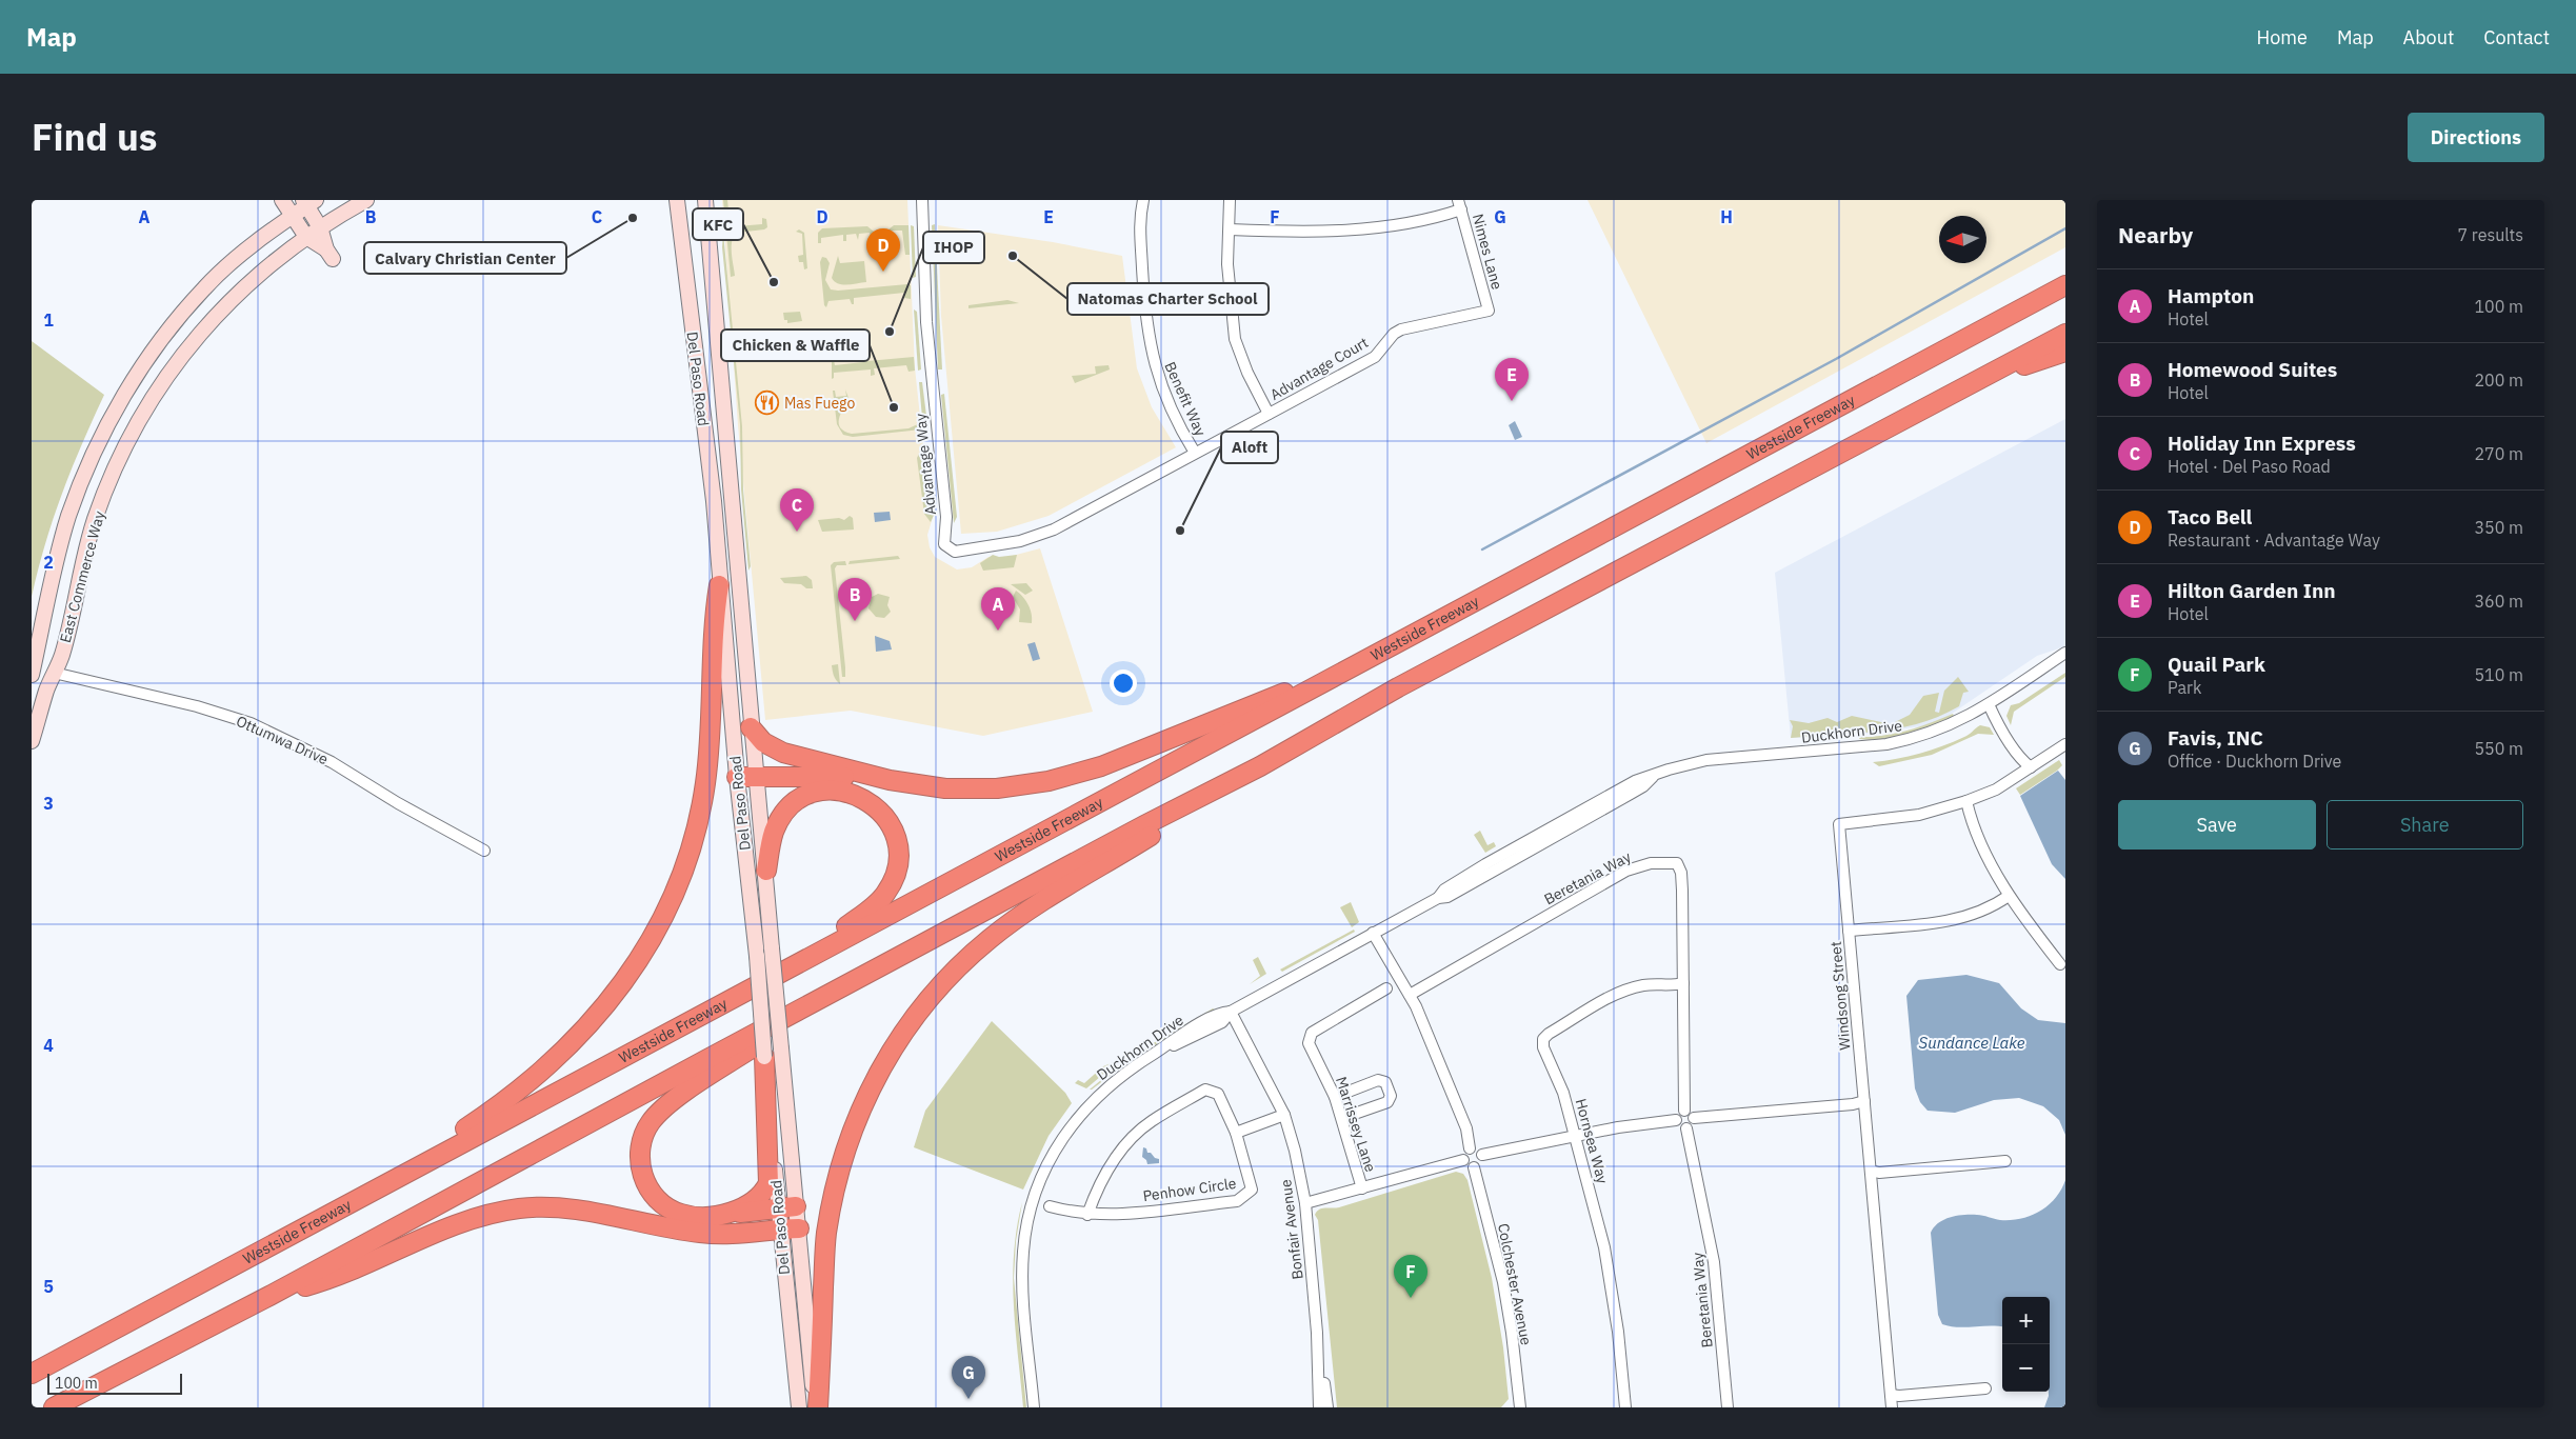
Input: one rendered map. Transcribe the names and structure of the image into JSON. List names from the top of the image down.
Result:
{
  "streets": {
    "highway": ["Westside Freeway"],
    "main road": ["Del Paso Road", "East Commerce Way", "Ottumwa Drive"],
    "street": [
      "Nimes Lane",
      "Advantage Court",
      "Benefit Way",
      "Advantage Way",
      "Duckhorn Drive",
      "Beretania Way",
      "Windsong Street",
      "Marrissey Lane",
      "Hornsea Way",
      "Penhow Circle",
      "Bonfair Avenue",
      "Colchester Avenue"
    ]
  },
  "crossings": [
    ["Nimes Lane", "Advantage Court"],
    ["Advantage Court", "Benefit Way"],
    ["Advantage Court", "Advantage Way"],
    ["Benefit Way", "Advantage Way"],
    ["East Commerce Way", "Ottumwa Drive"],
    ["Duckhorn Drive", "Bonfair Avenue"],
    ["Beretania Way", "Hornsea Way"]
  ],
  "water": ["Sundance Lake"],
  "places": {
    "other": [
      "Calvary Christian Center",
      "Natomas Charter School",
      "KFC",
      "IHOP",
      "Chicken & Waffle",
      "Aloft"
    ],
    "restaurant": ["Mas Fuego"]
  },
  "scale_bar": "100 m",
  "north": "left",
  "page": {
    "header": "Map",
    "nav": [
      "Home",
      "Map",
      "About",
      "Contact"
    ],
    "title": "Find us",
    "buttons": [
      "Directions",
      ["Save", "Share"]
    ],
    "heading": ["Nearby", "7 results"],
    "pins": [
      "D",
      "E",
      "C",
      "B",
      "A",
      "F",
      "G"
    ],
    "list": [
      {
        "mark": "A",
        "name": "Hampton",
        "note": "Hotel",
        "value": "100 m"
      },
      {
        "mark": "B",
        "name": "Homewood Suites",
        "note": "Hotel",
        "value": "200 m"
      },
      {
        "mark": "C",
        "name": "Holiday Inn Express",
        "note": "Hotel · Del Paso Road",
        "value": "270 m"
      },
      {
        "mark": "D",
        "name": "Taco Bell",
        "note": "Restaurant · Advantage Way",
        "value": "350 m"
      },
      {
        "mark": "E",
        "name": "Hilton Garden Inn",
        "note": "Hotel",
        "value": "360 m"
      },
      {
        "mark": "F",
        "name": "Quail Park",
        "note": "Park",
        "value": "510 m"
      },
      {
        "mark": "G",
        "name": "Favis, INC",
        "note": "Office · Duckhorn Drive",
        "value": "550 m"
      }
    ],
    "map_buttons": ["+", "−"],
    "scale": "100 m"
  },
  "grid": {
    "columns": [
      "A",
      "B",
      "C",
      "D",
      "E",
      "F",
      "G",
      "H"
    ],
    "rows": [
      "1",
      "2",
      "3",
      "4",
      "5"
    ]
  }
}
